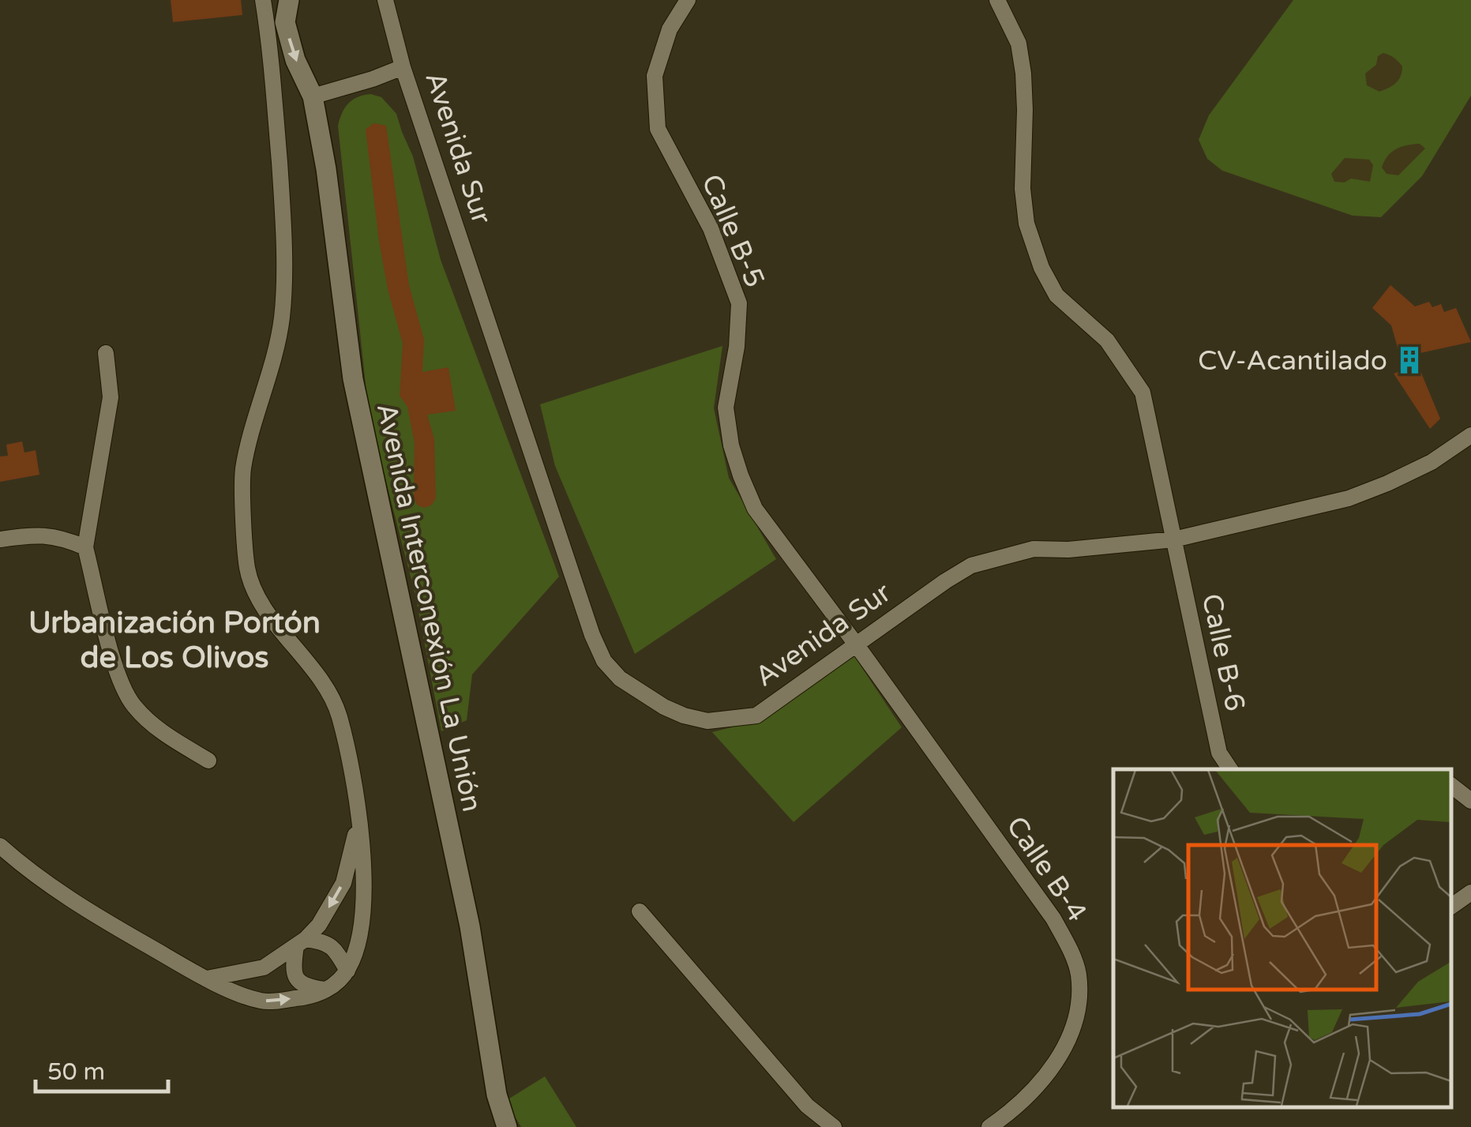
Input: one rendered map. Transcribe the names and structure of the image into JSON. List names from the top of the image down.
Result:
{
  "streets": {
    "street": [
      "Avenida Sur",
      "Calle B-5",
      "Avenida Interconexión La Unión",
      "Calle B-6",
      "Calle B-4"
    ]
  },
  "crossings": [
    ["Avenida Sur", "Calle B-5"],
    ["Avenida Sur", "Calle B-6"],
    ["Avenida Sur", "Calle B-4"],
    ["Calle B-5", "Calle B-4"]
  ],
  "districts": ["Urbanización Portón de Los Olivos"],
  "places": {
    "building": ["CV-Acantilado"]
  },
  "scale_bar": "50 m"
}
